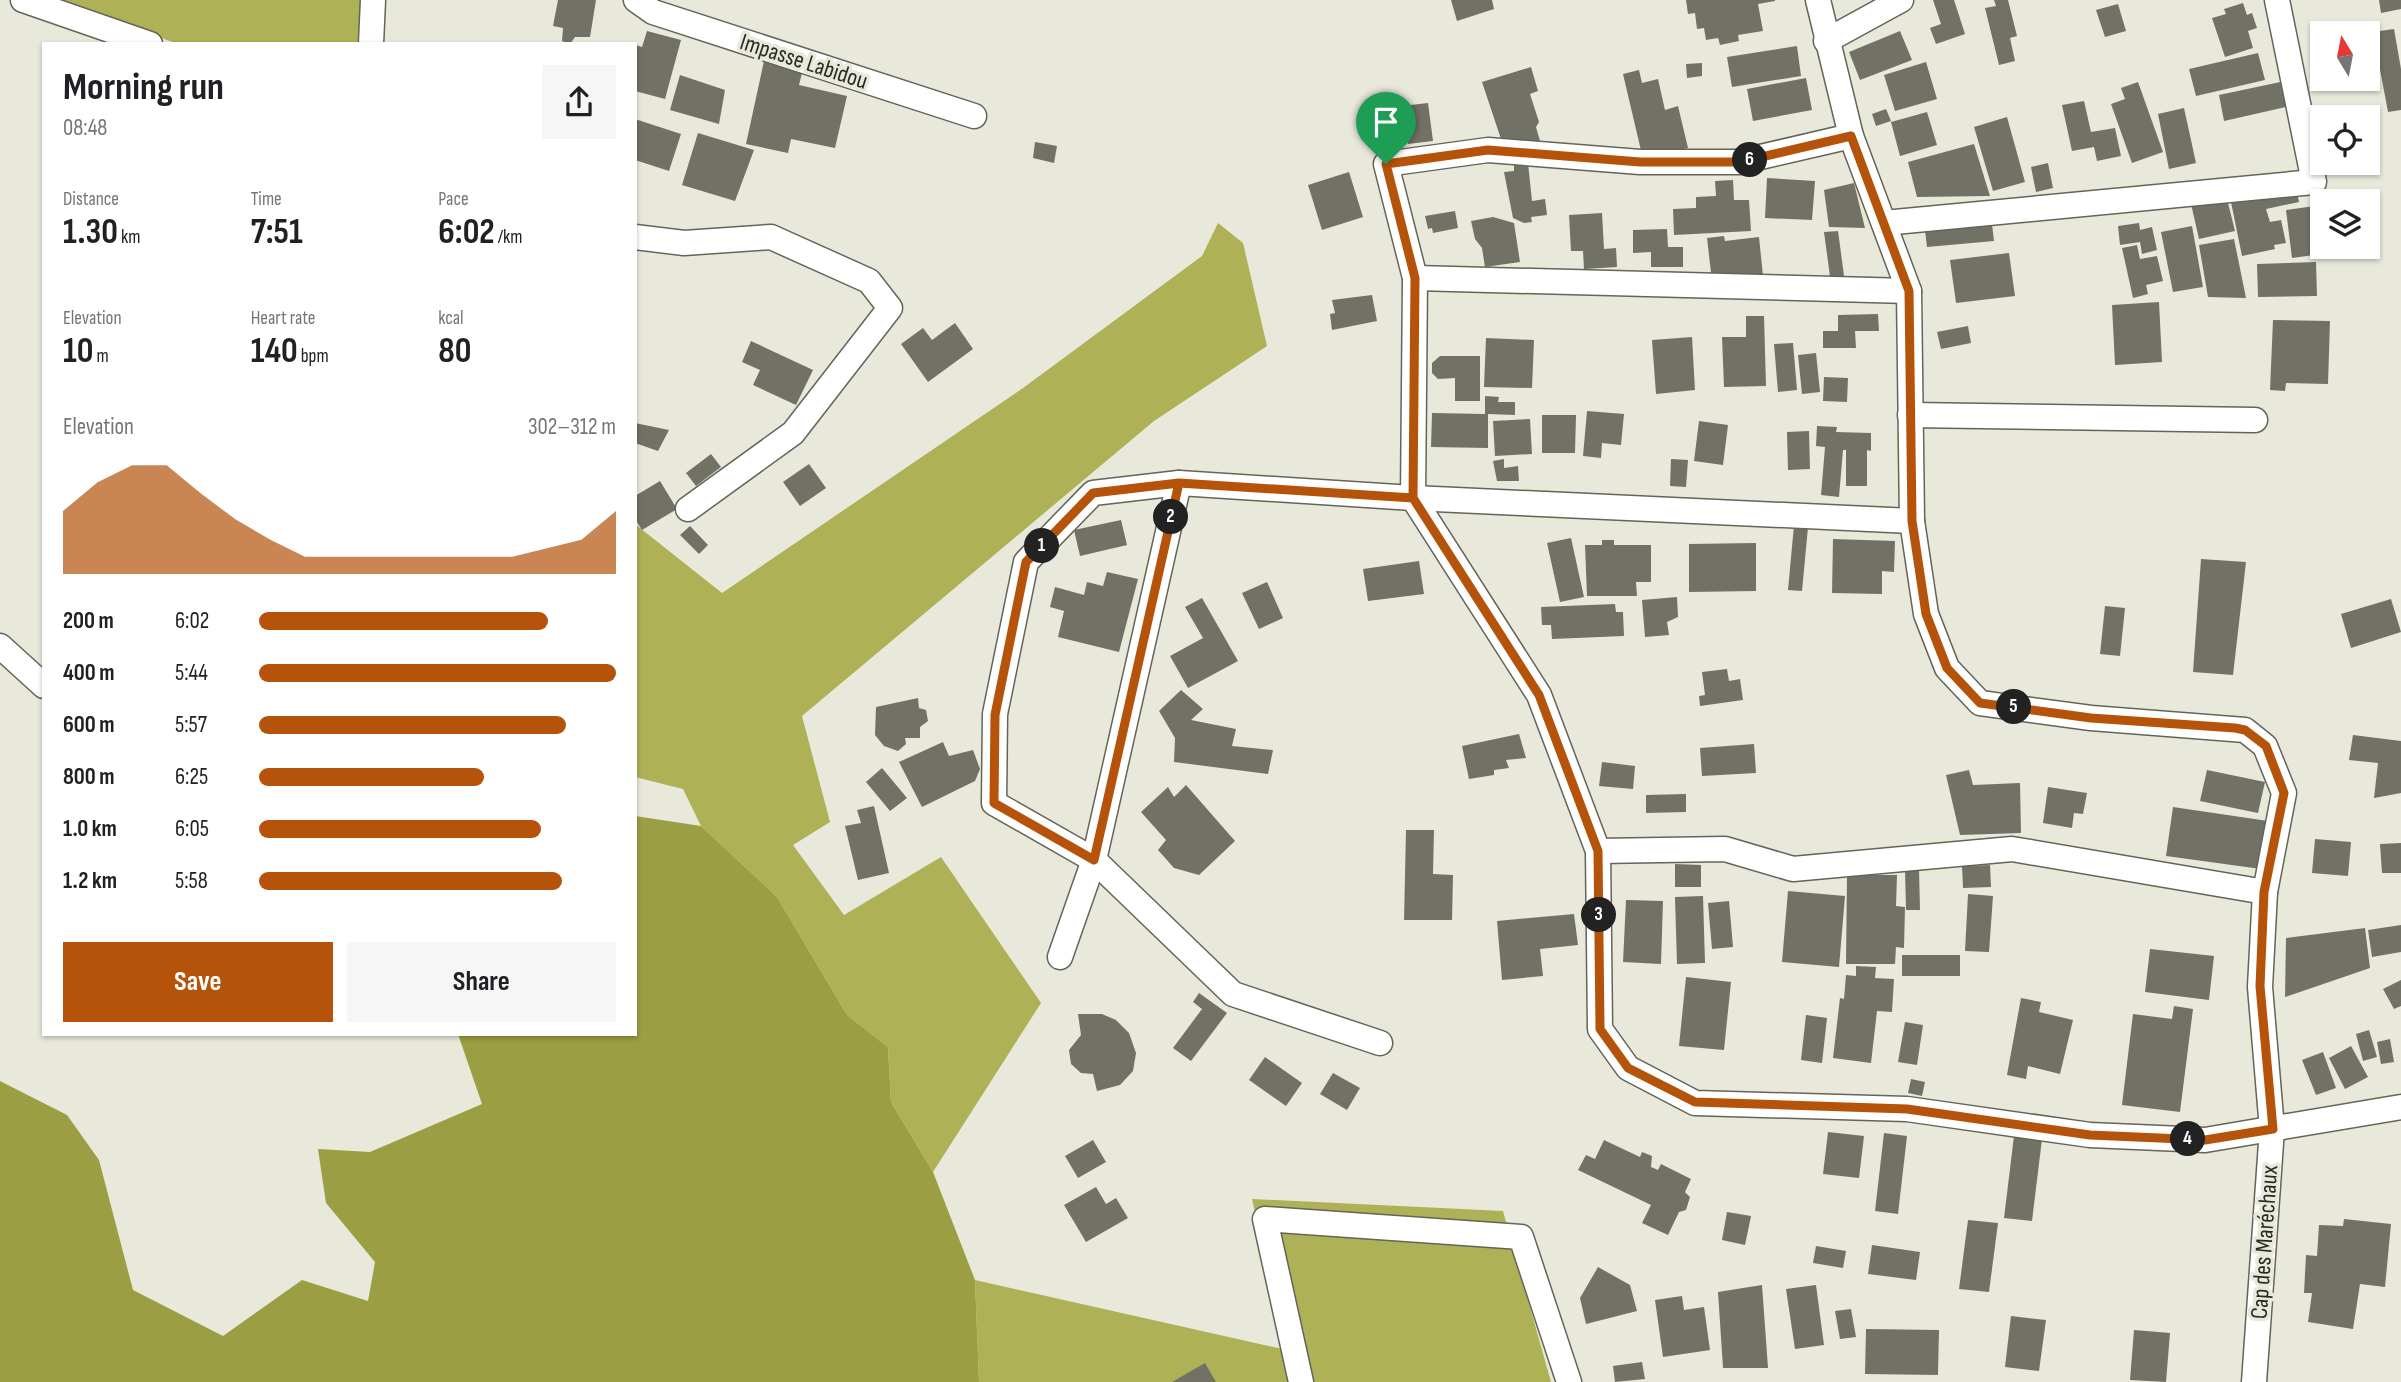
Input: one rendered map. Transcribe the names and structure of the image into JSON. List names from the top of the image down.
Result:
{
  "streets": {
    "street": ["Impasse Labidou", "Cap des Maréchaux"]
  },
  "north": "top",
  "page": {
    "heading": ["Morning run", "08:48"],
    "pins": [
      "6",
      "2",
      "1",
      "5",
      "3",
      "4"
    ],
    "stats": [
      ["Distance", "1.30 km"],
      ["Time", "7:51"],
      ["Pace", "6:02 /km"],
      ["Elevation", "10 m"],
      ["Heart rate", "140 bpm"],
      ["kcal", "80"]
    ],
    "chart": ["Elevation", "302–312 m"],
    "list": [
      {
        "name": "200 m",
        "note": "6:02"
      },
      {
        "name": "400 m",
        "note": "5:44"
      },
      {
        "name": "600 m",
        "note": "5:57"
      },
      {
        "name": "800 m",
        "note": "6:25"
      },
      {
        "name": "1.0 km",
        "note": "6:05"
      },
      {
        "name": "1.2 km",
        "note": "5:58"
      }
    ],
    "buttons": ["Save", "Share"]
  }
}
